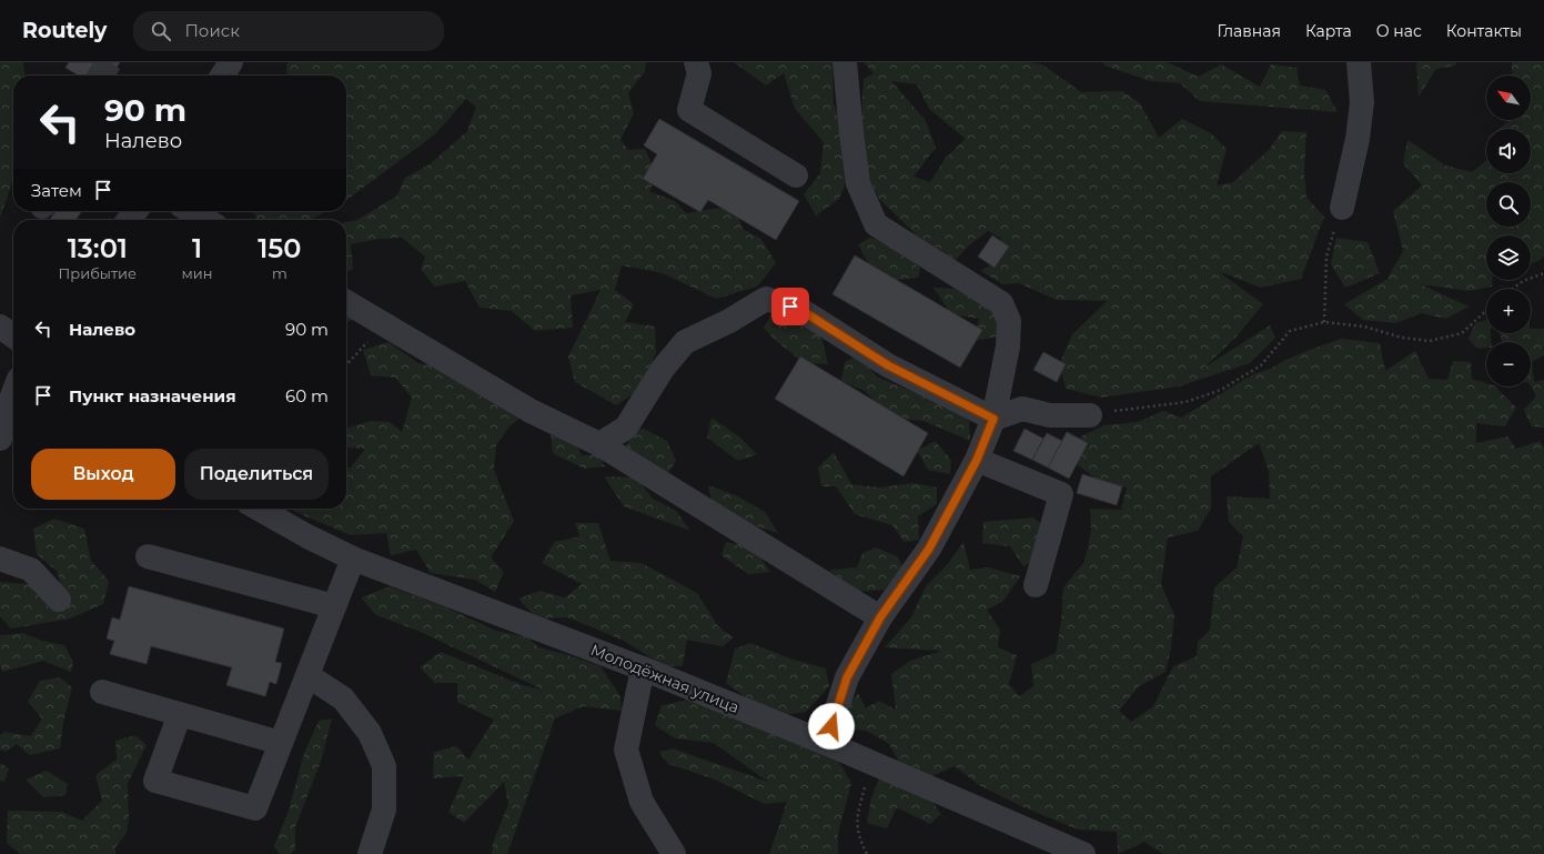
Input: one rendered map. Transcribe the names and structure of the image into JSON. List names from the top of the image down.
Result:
{
  "streets": {
    "street": ["Молодёжная улица"]
  },
  "north": "top left",
  "page": {
    "header": "Routely",
    "search": "Поиск",
    "nav": [
      "Главная",
      "Карта",
      "О нас",
      "Контакты"
    ],
    "map_buttons": ["+", "−"],
    "turn": ["90 m", "Налево"],
    "then": "Затем",
    "eta": [
      "13:01",
      "Прибытие",
      "1",
      "мин",
      "150",
      "m"
    ],
    "list": [
      {
        "name": "Налево",
        "value": "90 m"
      },
      {
        "name": "Пункт назначения",
        "value": "60 m"
      }
    ],
    "buttons": ["Выход", "Поделиться"]
  }
}
